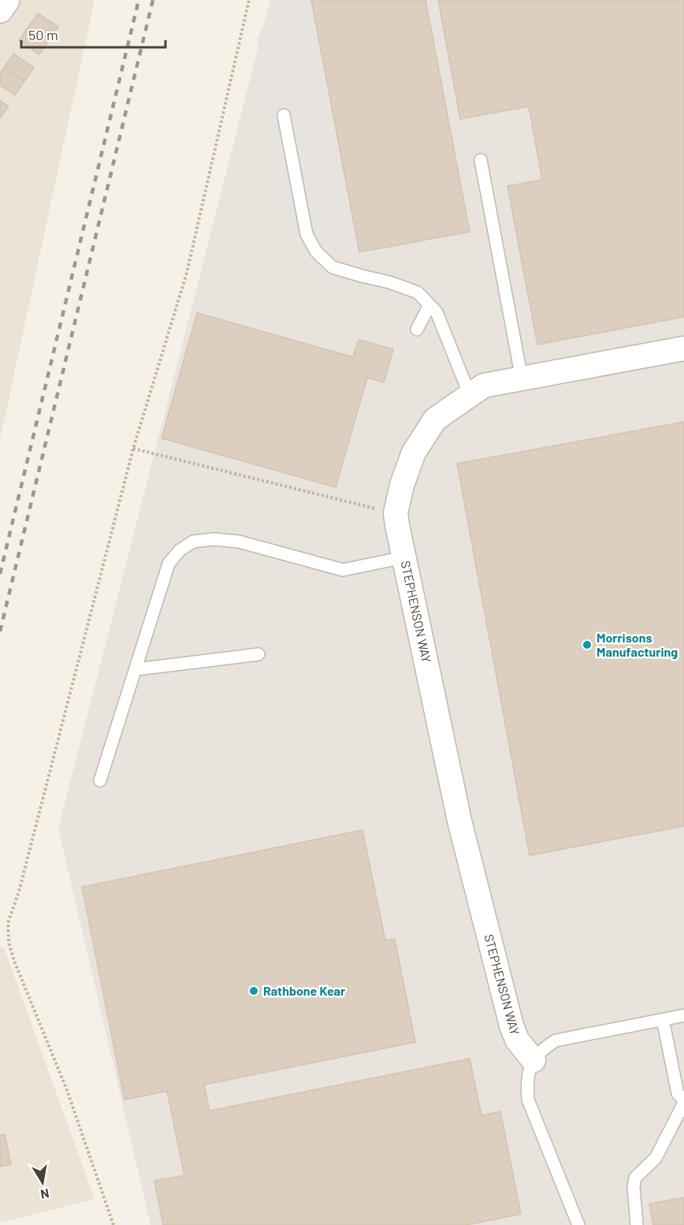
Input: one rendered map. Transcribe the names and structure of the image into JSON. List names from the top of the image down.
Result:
{
  "streets": {
    "street": ["STEPHENSON WAY"]
  },
  "places": ["Morrisons Manufacturing", "Rathbone Kear"],
  "scale_bar": "50 m",
  "north": "bottom"
}
